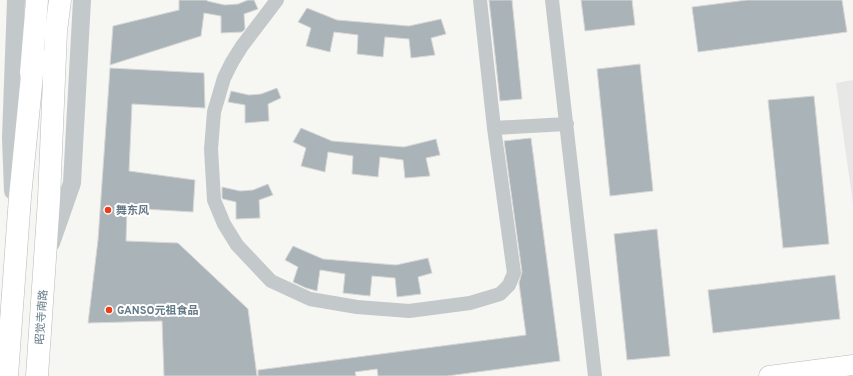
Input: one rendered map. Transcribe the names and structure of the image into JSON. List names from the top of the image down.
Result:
{
  "streets": {
    "main road": ["昭觉寺南路"]
  },
  "places": ["舞东风", "GANSO元祖食品"]
}
